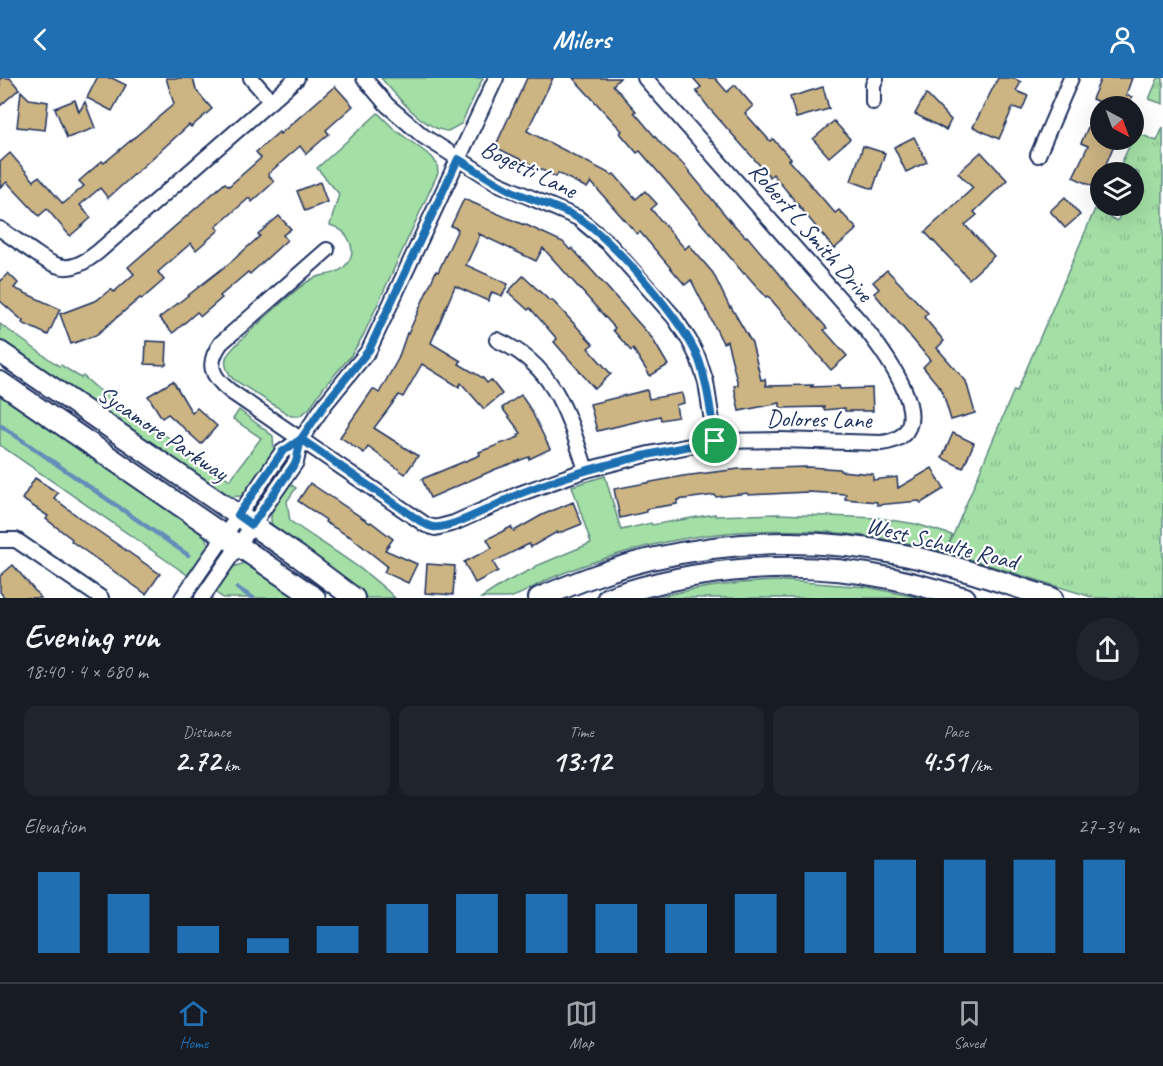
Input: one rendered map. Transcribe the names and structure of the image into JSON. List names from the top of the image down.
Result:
{
  "streets": {
    "main road": ["Sycamore Parkway", "West Schulte Road"],
    "street": ["Bogetti Lane", "Robert L Smith Drive", "Dolores Lane"]
  },
  "crossings": [
    ["Bogetti Lane", "Dolores Lane"],
    ["Robert L Smith Drive", "Dolores Lane"]
  ],
  "north": "bottom right",
  "page": {
    "header": "Milers",
    "heading": ["Evening run", "18:40 · 4 × 680 m"],
    "stats": [
      ["Distance", "2.72 km"],
      ["Time", "13:12"],
      ["Pace", "4:51 /km"]
    ],
    "chart": ["Elevation", "27–34 m"],
    "tabs": ["Home", "Map", "Saved"]
  }
}
